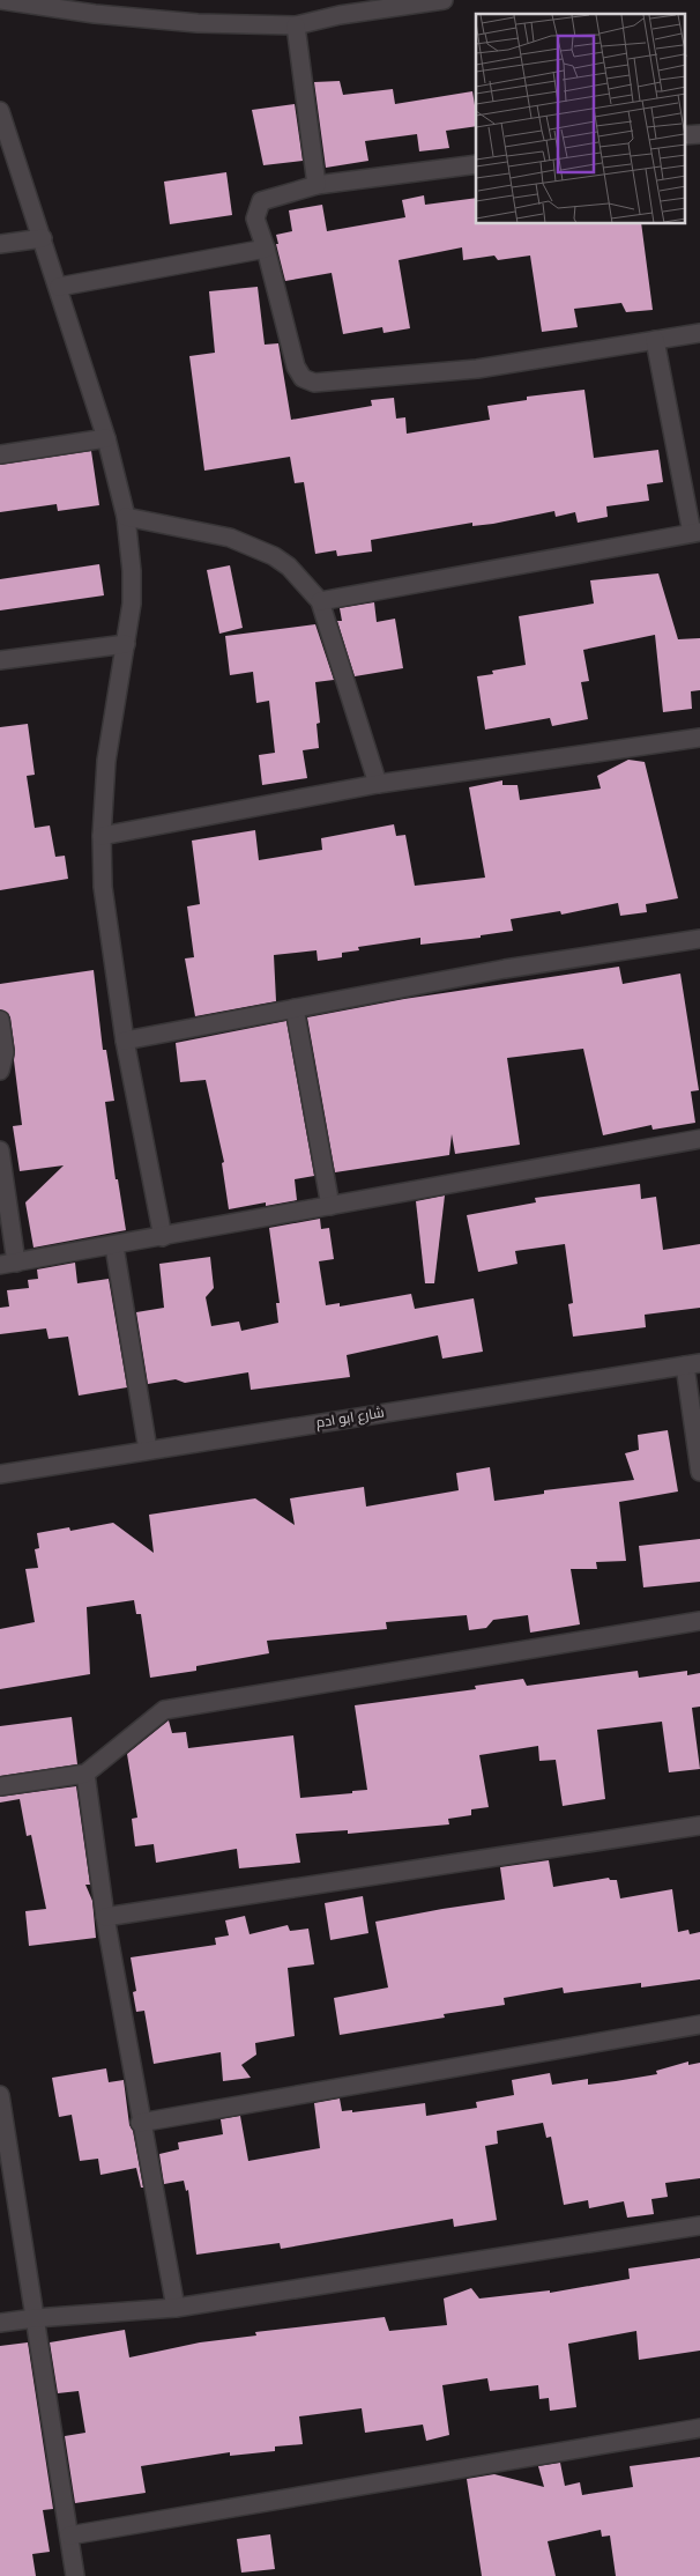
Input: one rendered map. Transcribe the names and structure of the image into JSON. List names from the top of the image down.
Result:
{
  "streets": {
    "street": ["شارع ابو ادم"]
  }
}
